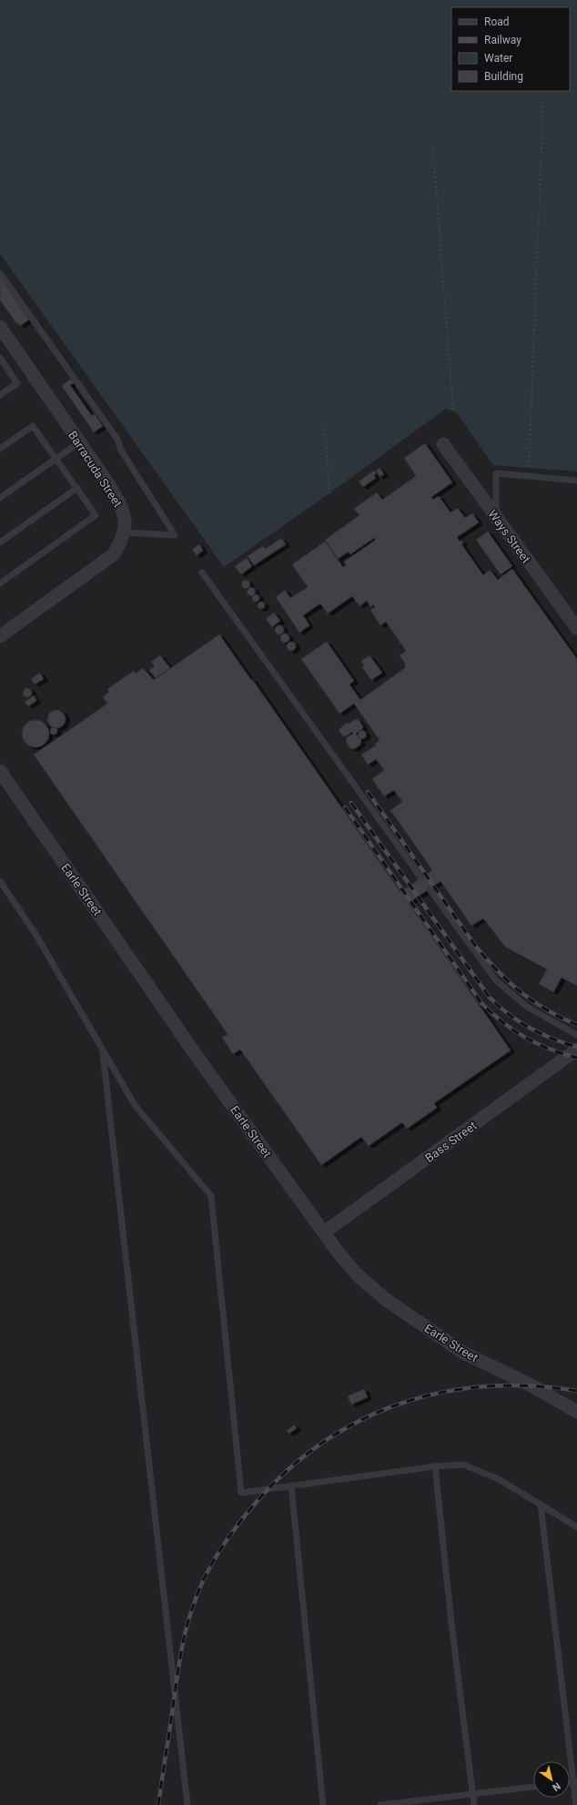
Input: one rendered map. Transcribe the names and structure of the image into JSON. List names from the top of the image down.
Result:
{
  "streets": {
    "street": [
      "Barracuda Street",
      "Ways Street",
      "Earle Street",
      "Bass Street"
    ]
  },
  "crossings": [
    ["Earle Street", "Bass Street"]
  ],
  "legend": [
    "Road",
    "Railway",
    "Water",
    "Building"
  ],
  "north": "bottom right"
}
